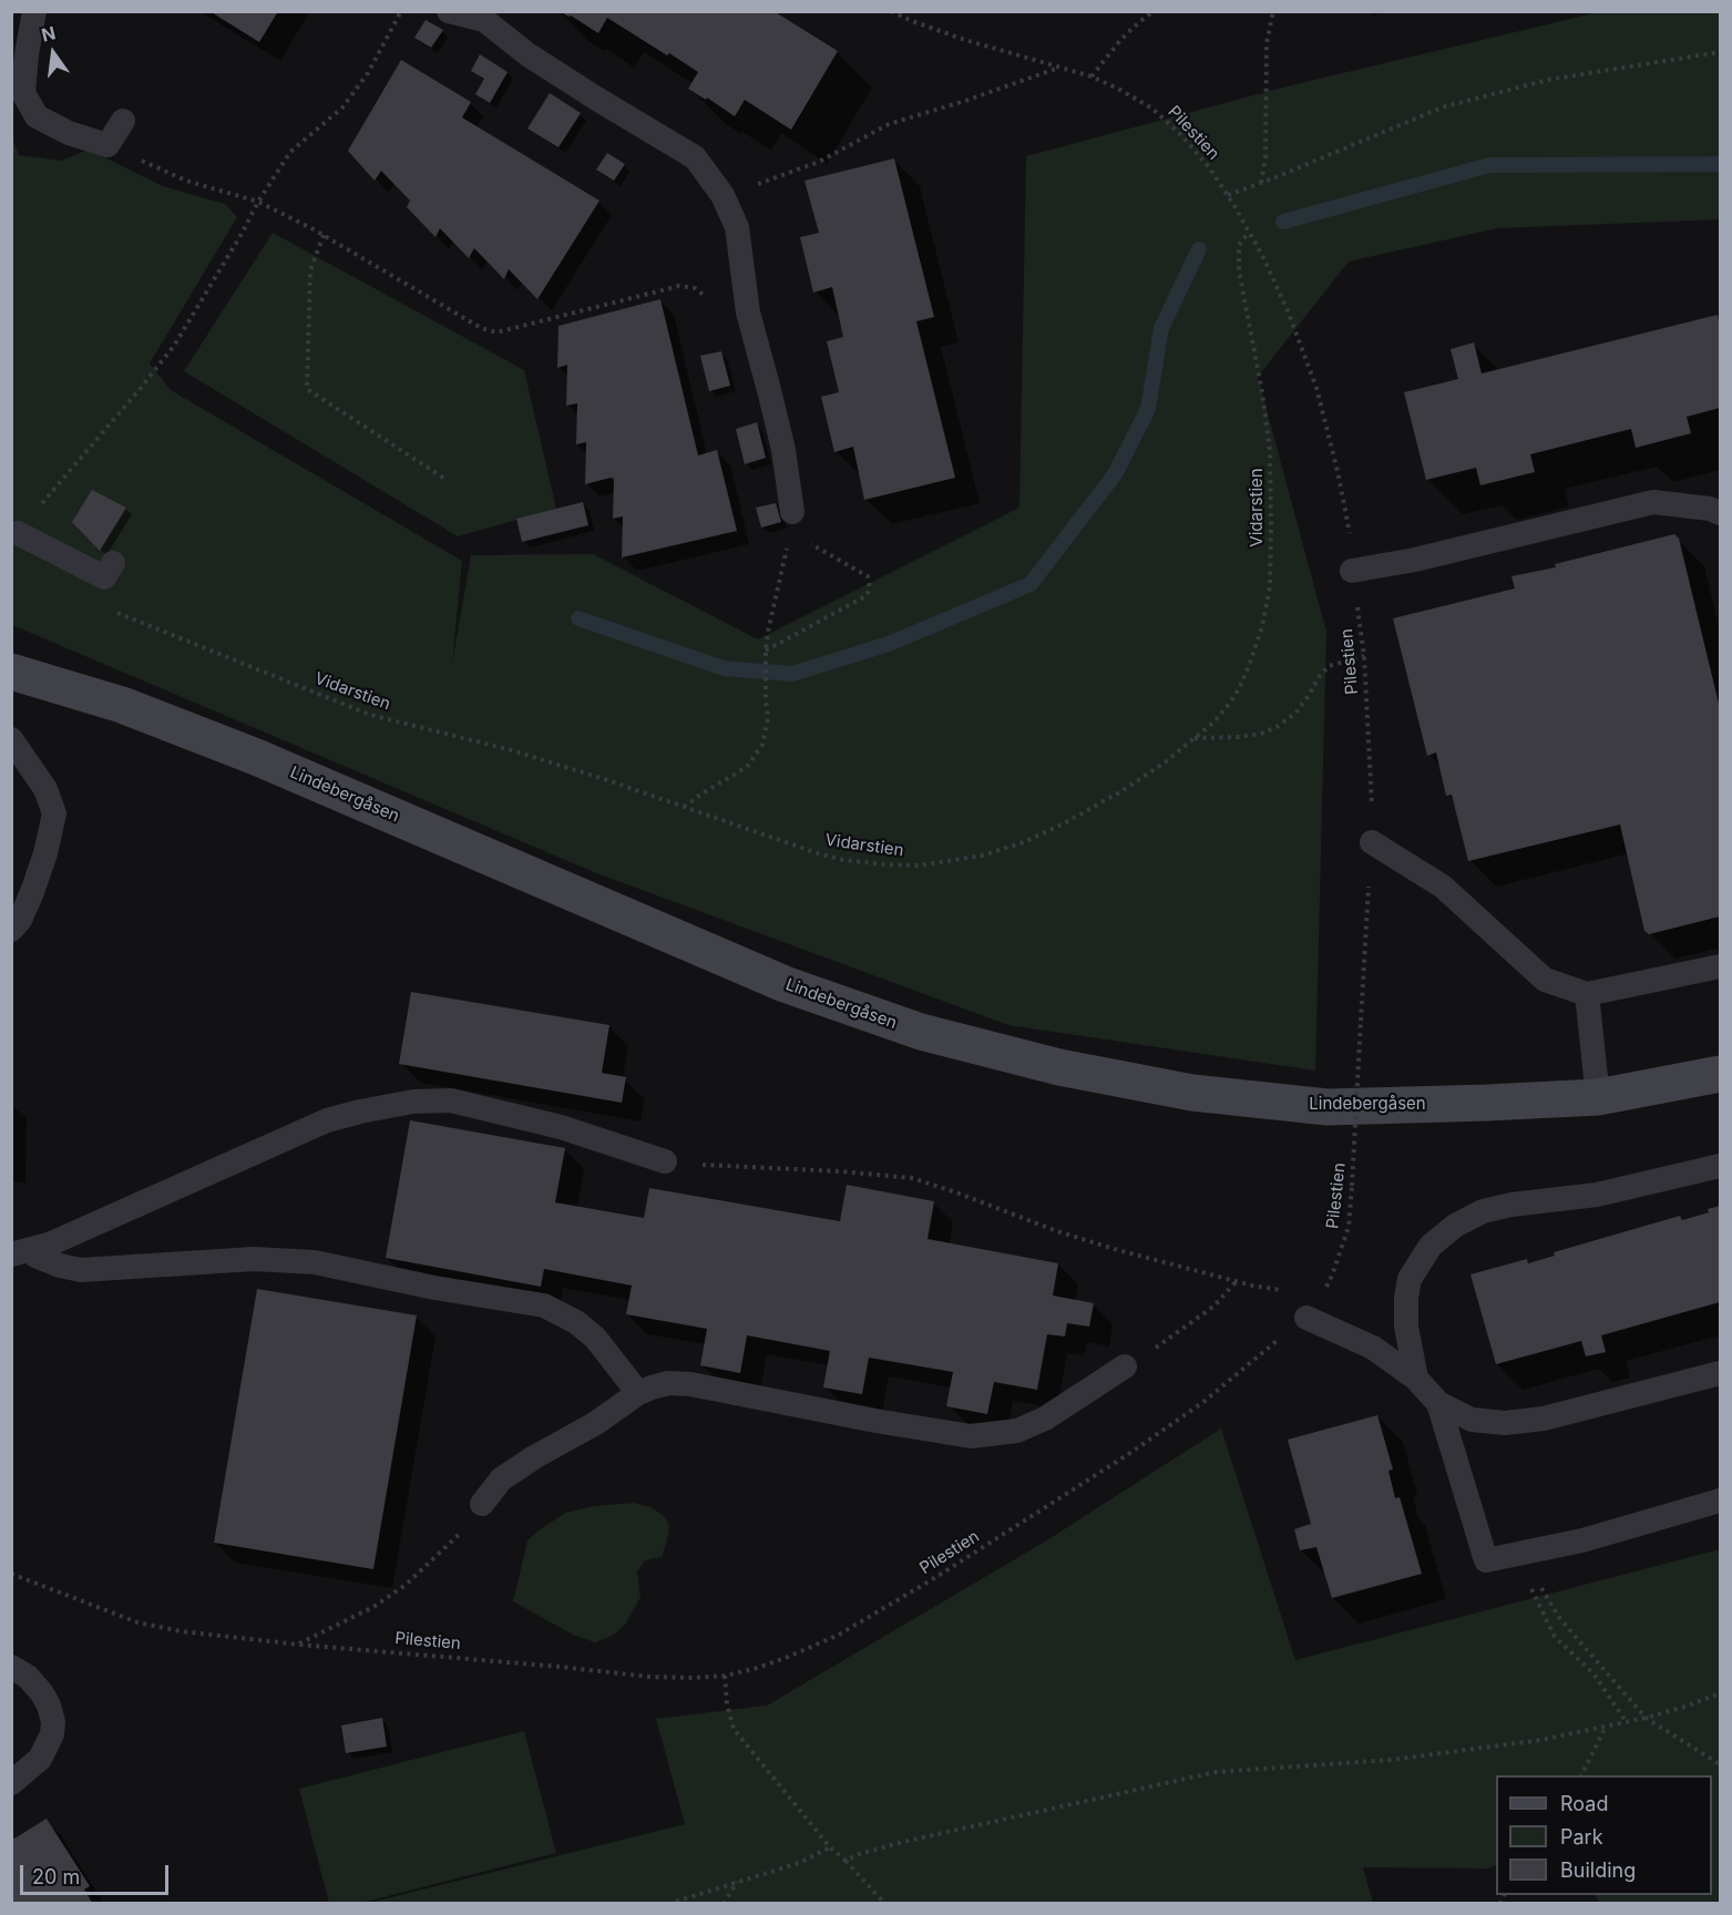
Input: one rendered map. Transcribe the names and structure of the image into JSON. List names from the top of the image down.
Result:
{
  "streets": {
    "street": ["Lindebergåsen"],
    "path": ["Pilestien", "Vidarstien"]
  },
  "crossings": [
    ["Pilestien", "Vidarstien"]
  ],
  "legend": ["Road", "Park", "Building"],
  "scale_bar": "20 m",
  "north": "top"
}
